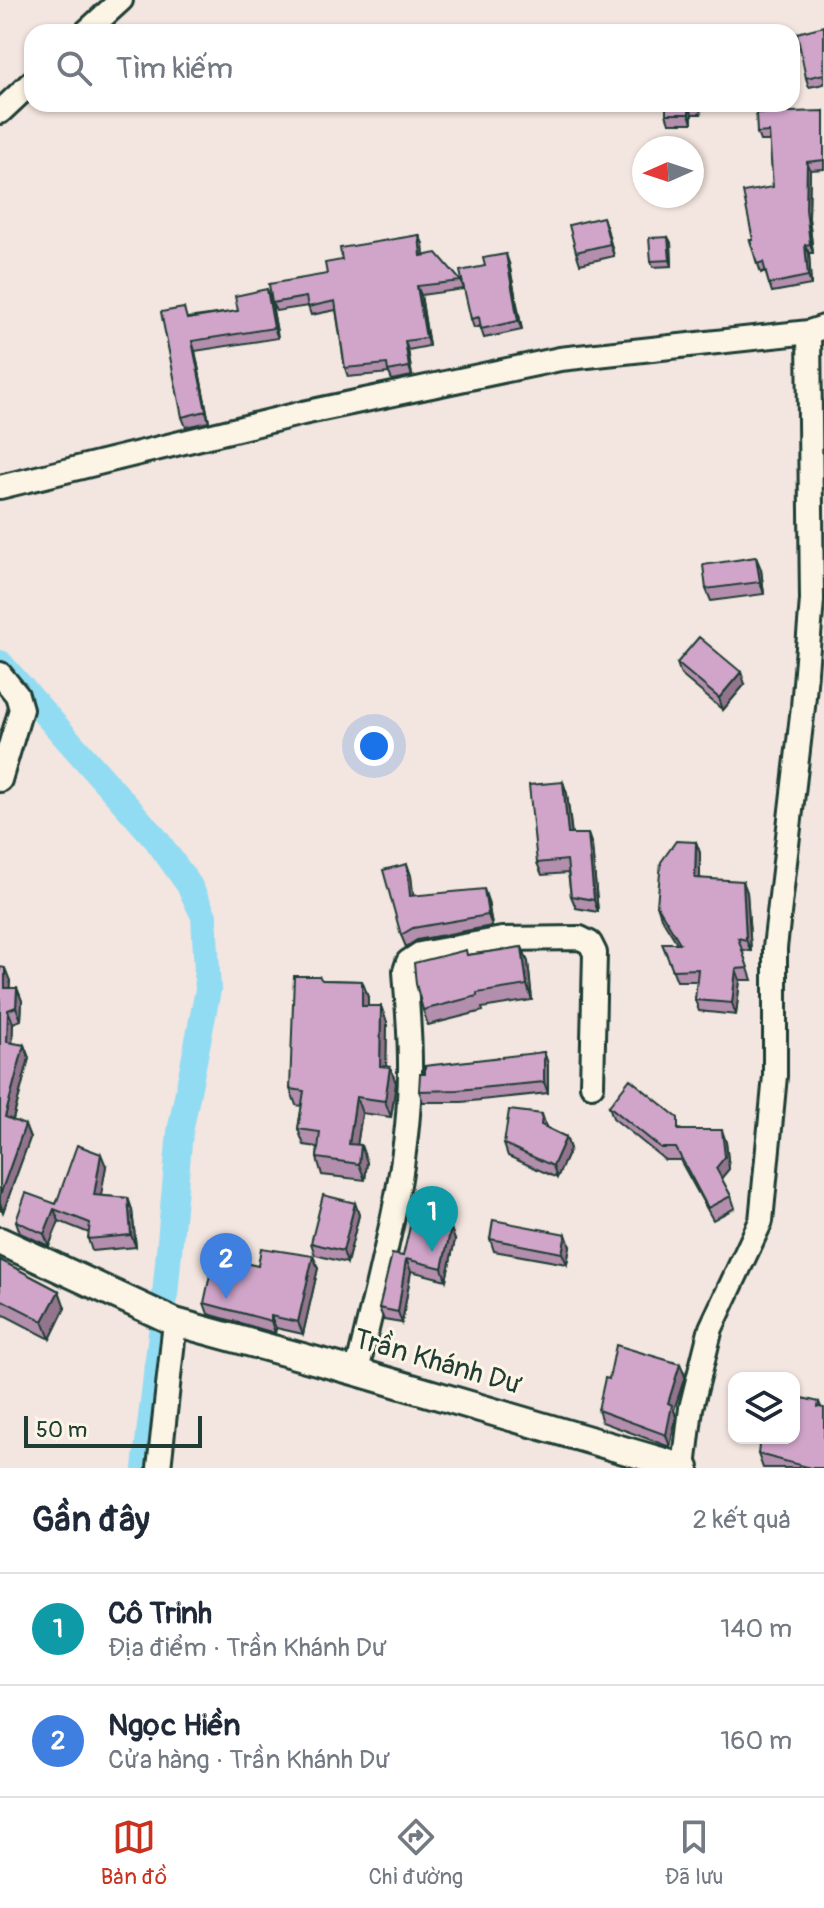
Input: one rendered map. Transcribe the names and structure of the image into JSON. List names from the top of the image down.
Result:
{
  "streets": {
    "street": ["Trần Khánh Dư"]
  },
  "scale_bar": "50 m",
  "north": "left",
  "page": {
    "search": "Tìm kiếm",
    "pins": ["1", "2"],
    "scale": "50 m",
    "heading": ["Gần đây", "2 kết quả"],
    "list": [
      {
        "mark": "1",
        "name": "Cô Trinh",
        "note": "Địa điểm · Trần Khánh Dư",
        "value": "140 m"
      },
      {
        "mark": "2",
        "name": "Ngọc Hiền",
        "note": "Cửa hàng · Trần Khánh Dư",
        "value": "160 m"
      }
    ],
    "nav": ["Bản đồ", "Chỉ đường", "Đã lưu"]
  }
}
